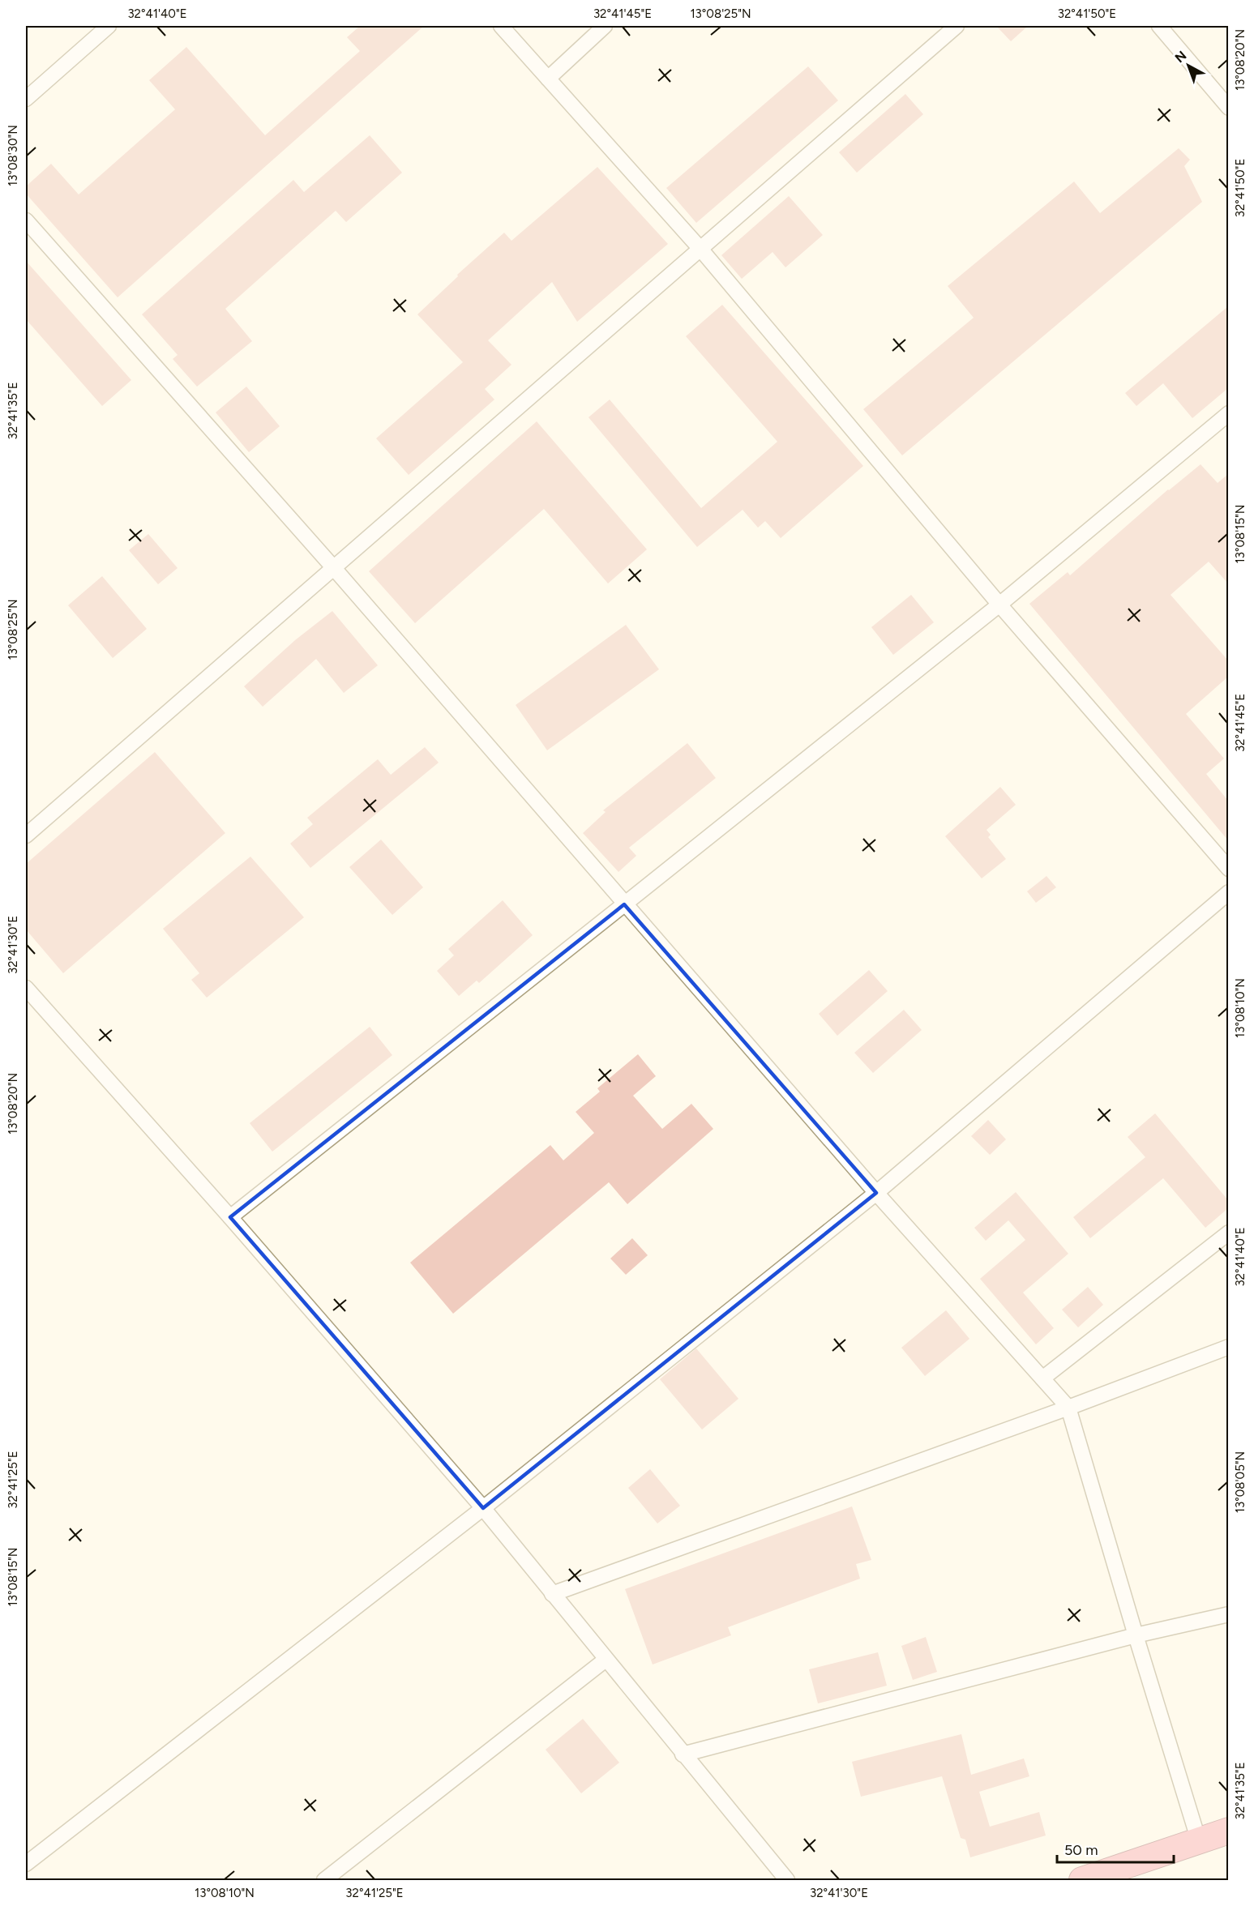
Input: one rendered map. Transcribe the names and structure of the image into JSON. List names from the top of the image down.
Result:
{
  "scale_bar": "50 m",
  "north": "top left",
  "coordinates": [
    "32°41'40\"E",
    "32°41'45\"E",
    "13°08'25\"N",
    "32°41'50\"E",
    "13°08'20\"N",
    "13°08'30\"N",
    "32°41'35\"E",
    "13°08'15\"N",
    "32°41'30\"E",
    "13°08'10\"N",
    "32°41'25\"E",
    "13°08'05\"N"
  ]
}
